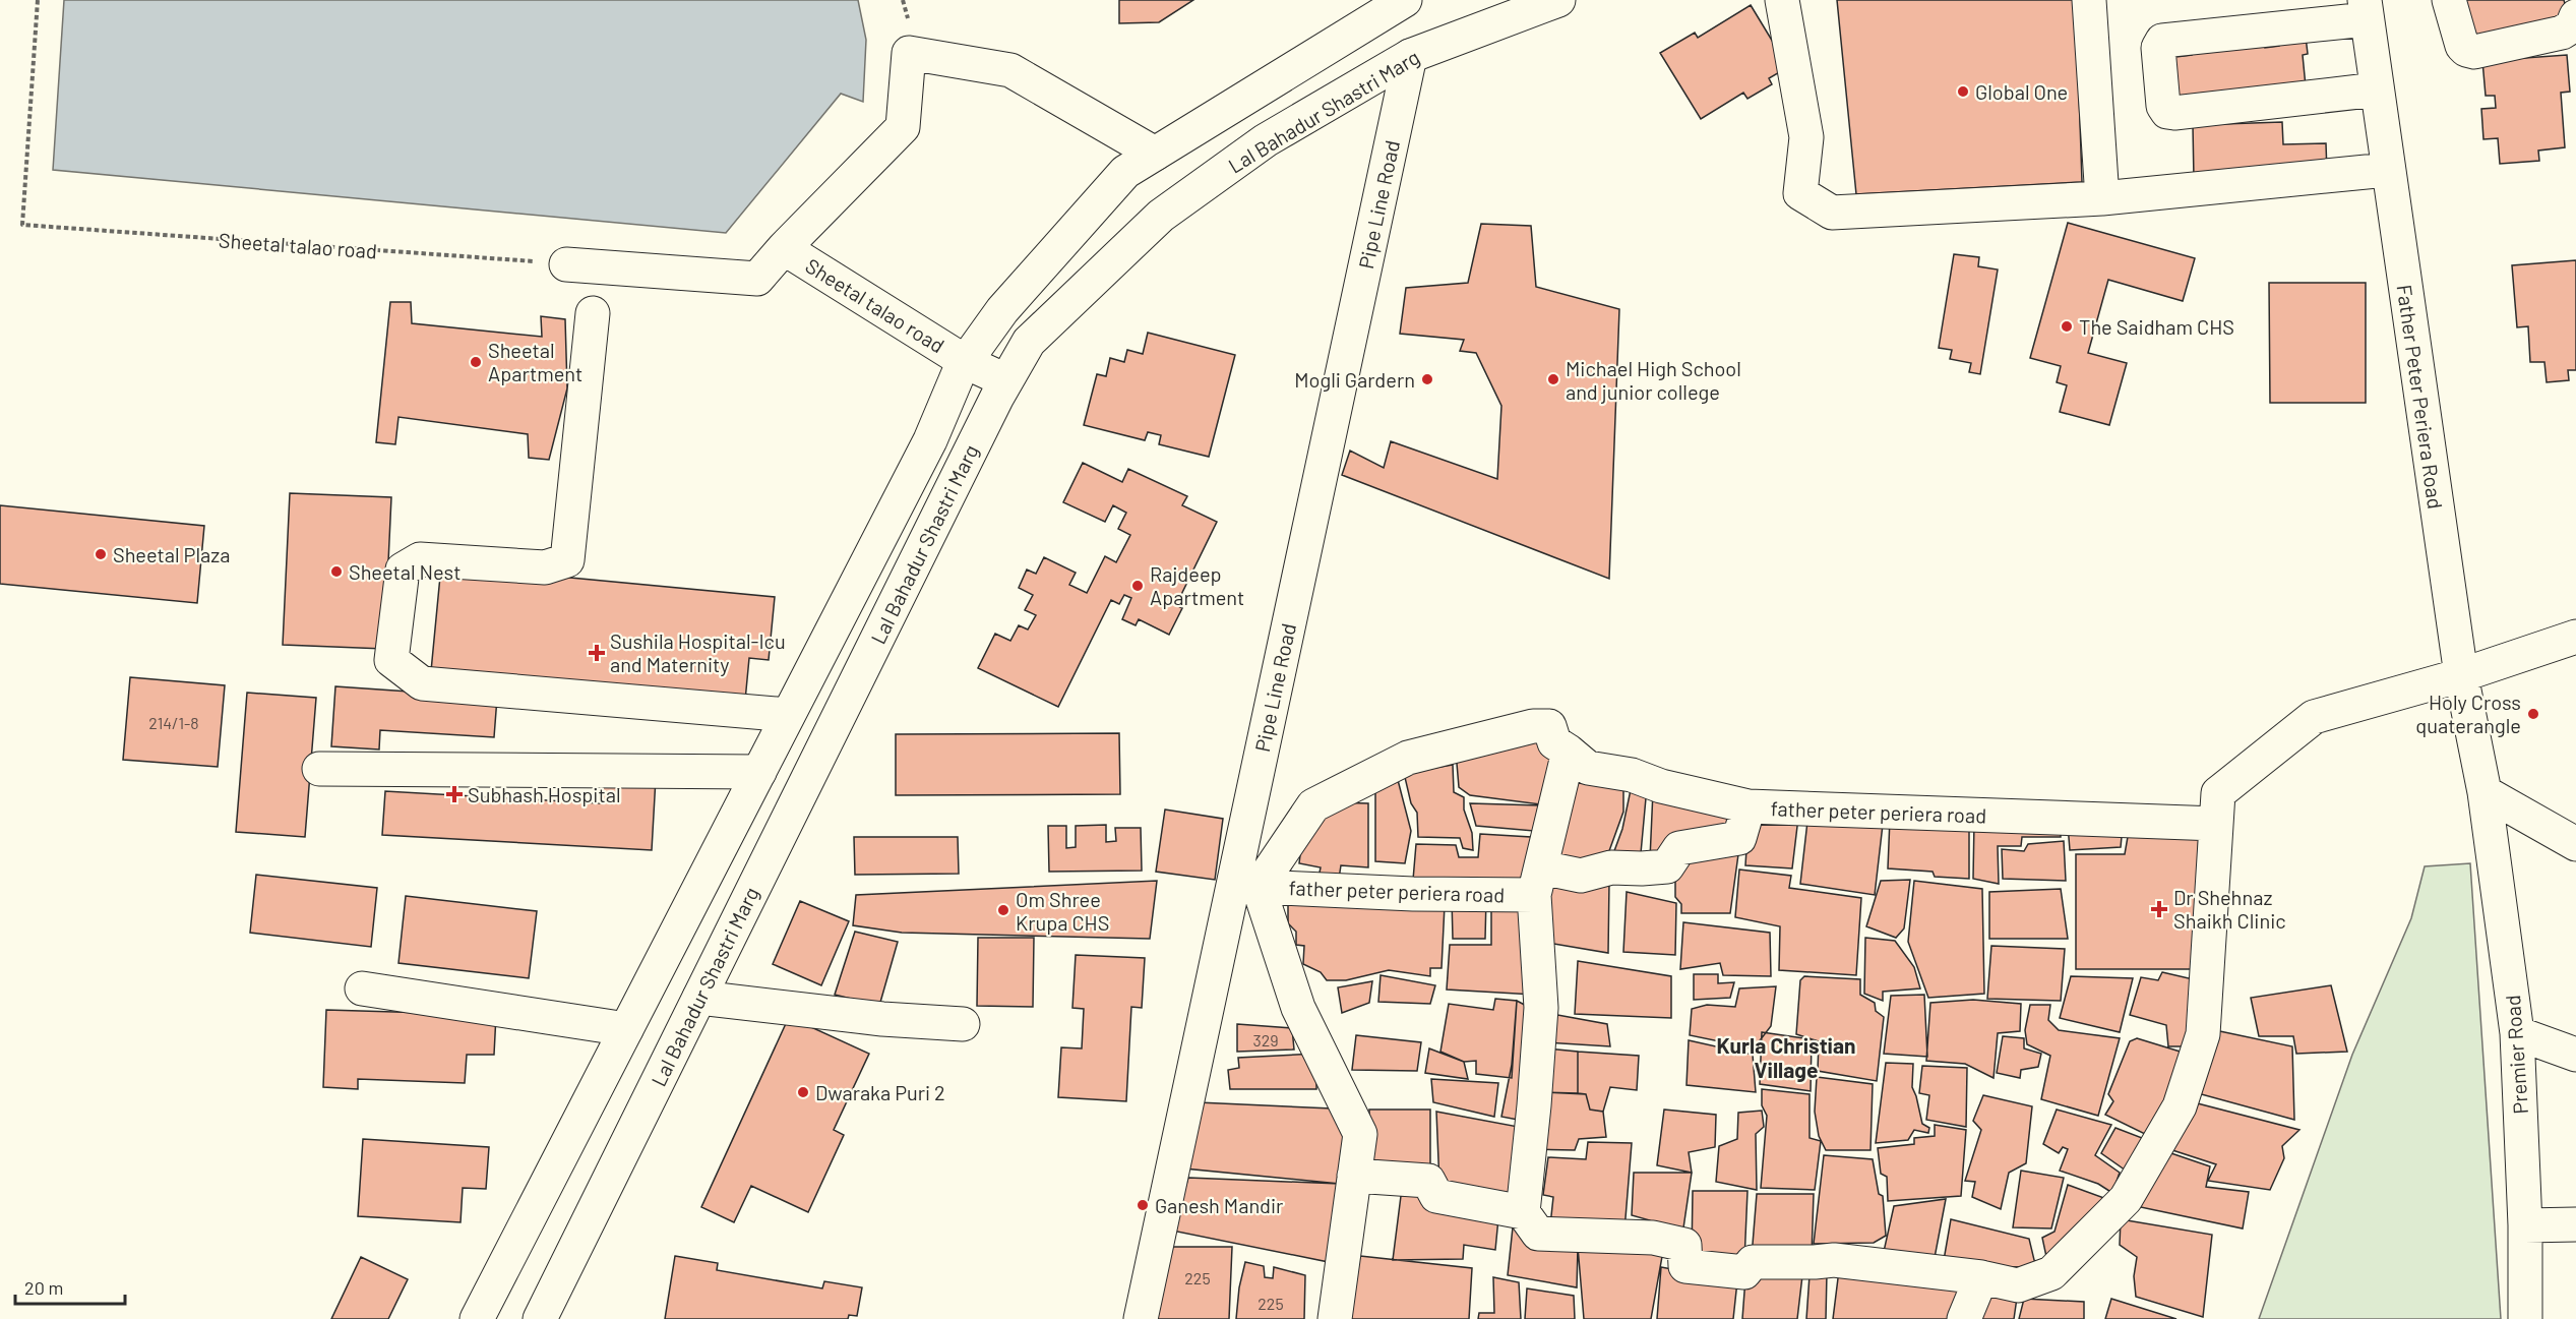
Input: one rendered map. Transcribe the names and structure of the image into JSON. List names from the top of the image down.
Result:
{
  "streets": {
    "street": [
      "Lal Bahadur Shastri Marg",
      "Pipe Line Road",
      "Sheetal talao road",
      "Father Peter Periera Road",
      "father peter periera road",
      "Premier Road"
    ]
  },
  "crossings": [
    ["Lal Bahadur Shastri Marg", "Pipe Line Road"],
    ["Lal Bahadur Shastri Marg", "Sheetal talao road"],
    ["Father Peter Periera Road", "Premier Road"]
  ],
  "districts": ["Kurla Christian Village"],
  "places": {
    "other": [
      "Global One",
      "The Saidham CHS",
      "Sheetal Apartment",
      "Mogli Gardern",
      "Michael High School and junior college",
      "Sheetal Plaza",
      "Sheetal Nest",
      "Rajdeep Apartment",
      "Holy Cross quaterangle",
      "Om Shree Krupa CHS",
      "Dwaraka Puri 2",
      "Ganesh Mandir"
    ],
    "health": ["Sushila Hospital-Icu and Maternity", "Subhash Hospital", "Dr Shehnaz Shaikh Clinic"]
  },
  "house_numbers": [
    "214/1-8",
    "329",
    "225",
    "225"
  ],
  "scale_bar": "20 m"
}
